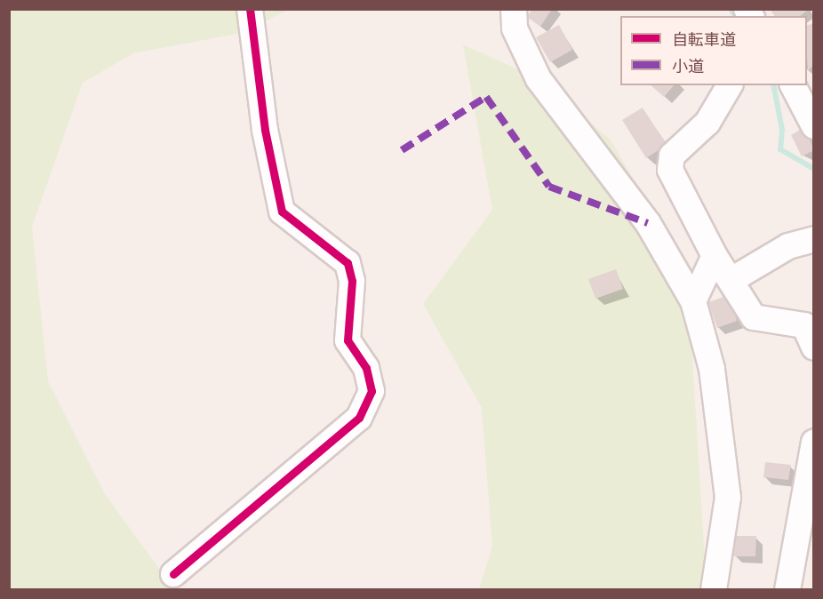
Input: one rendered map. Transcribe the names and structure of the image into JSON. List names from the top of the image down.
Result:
{
  "legend": ["自転車道", "小道"]
}
